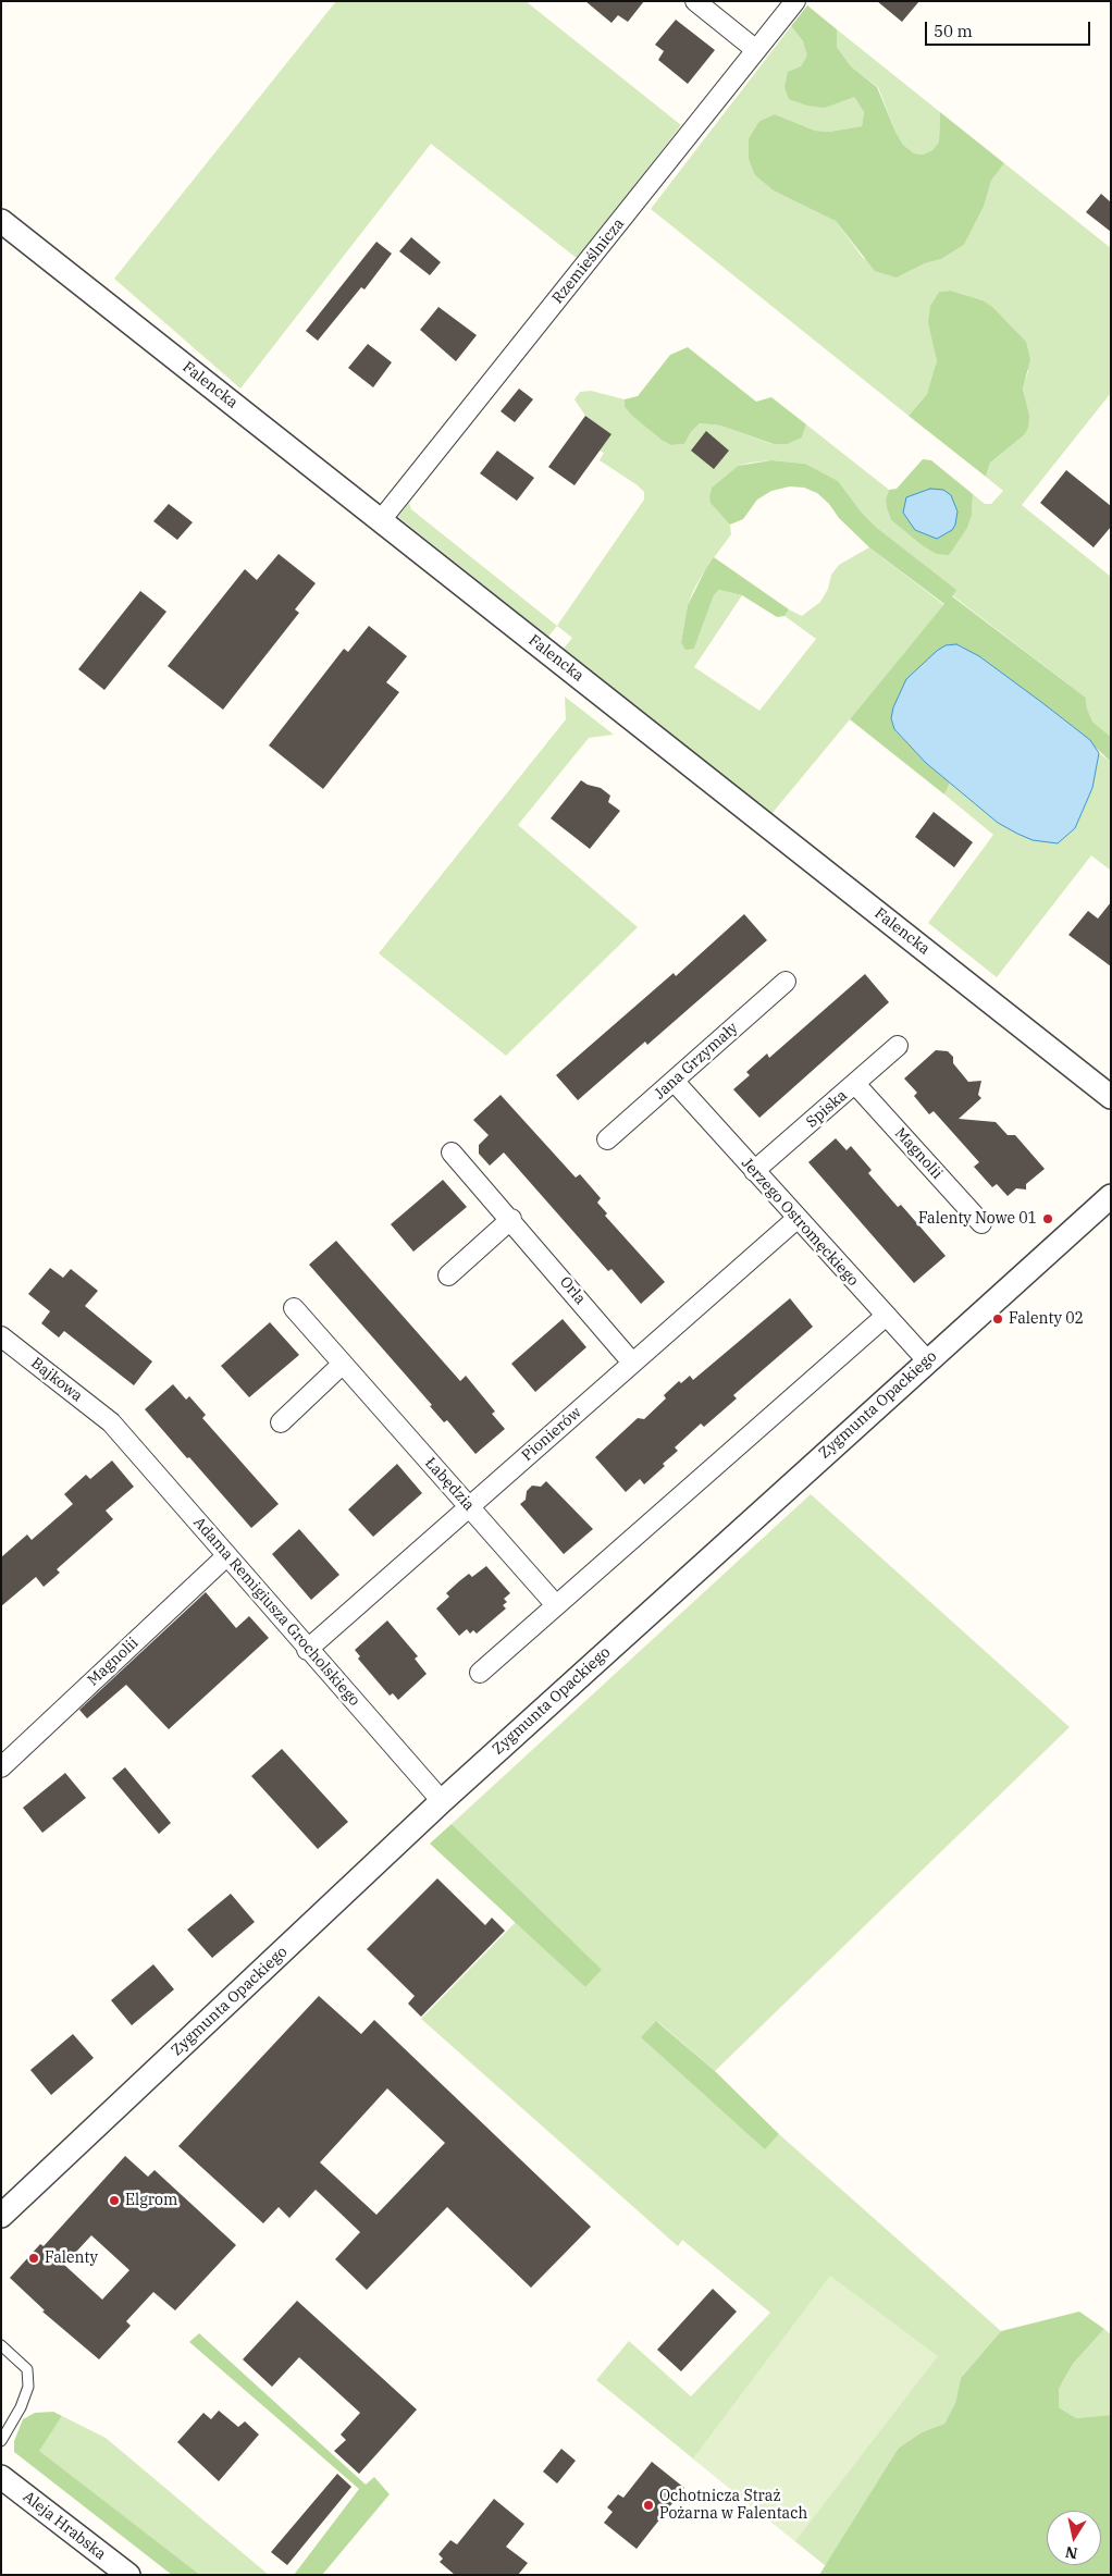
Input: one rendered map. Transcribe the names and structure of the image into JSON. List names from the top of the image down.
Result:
{
  "streets": {
    "street": [
      "Rzemieślnicza",
      "Falencka",
      "Jana Grzymały",
      "Spiska",
      "Magnolii",
      "Jerzego Ostromęckiego",
      "Orla",
      "Bajkowa",
      "Zygmunta Opackiego",
      "Pionierów",
      "Łabędzia",
      "Adama Remigiusza Grocholskiego",
      "Aleja Hrabska"
    ]
  },
  "crossings": [
    ["Rzemieślnicza", "Falencka"],
    ["Jana Grzymały", "Jerzego Ostromęckiego"],
    ["Spiska", "Magnolii"],
    ["Spiska", "Jerzego Ostromęckiego"],
    ["Magnolii", "Adama Remigiusza Grocholskiego"],
    ["Jerzego Ostromęckiego", "Zygmunta Opackiego"],
    ["Jerzego Ostromęckiego", "Pionierów"],
    ["Orla", "Pionierów"],
    ["Bajkowa", "Adama Remigiusza Grocholskiego"],
    ["Zygmunta Opackiego", "Adama Remigiusza Grocholskiego"],
    ["Pionierów", "Łabędzia"],
    ["Pionierów", "Adama Remigiusza Grocholskiego"]
  ],
  "places": [
    "Falenty Nowe 01",
    "Falenty 02",
    "Elgrom",
    "Falenty",
    "Ochotnicza Straż Pożarna w Falentach"
  ],
  "scale_bar": "50 m",
  "north": "bottom"
}
